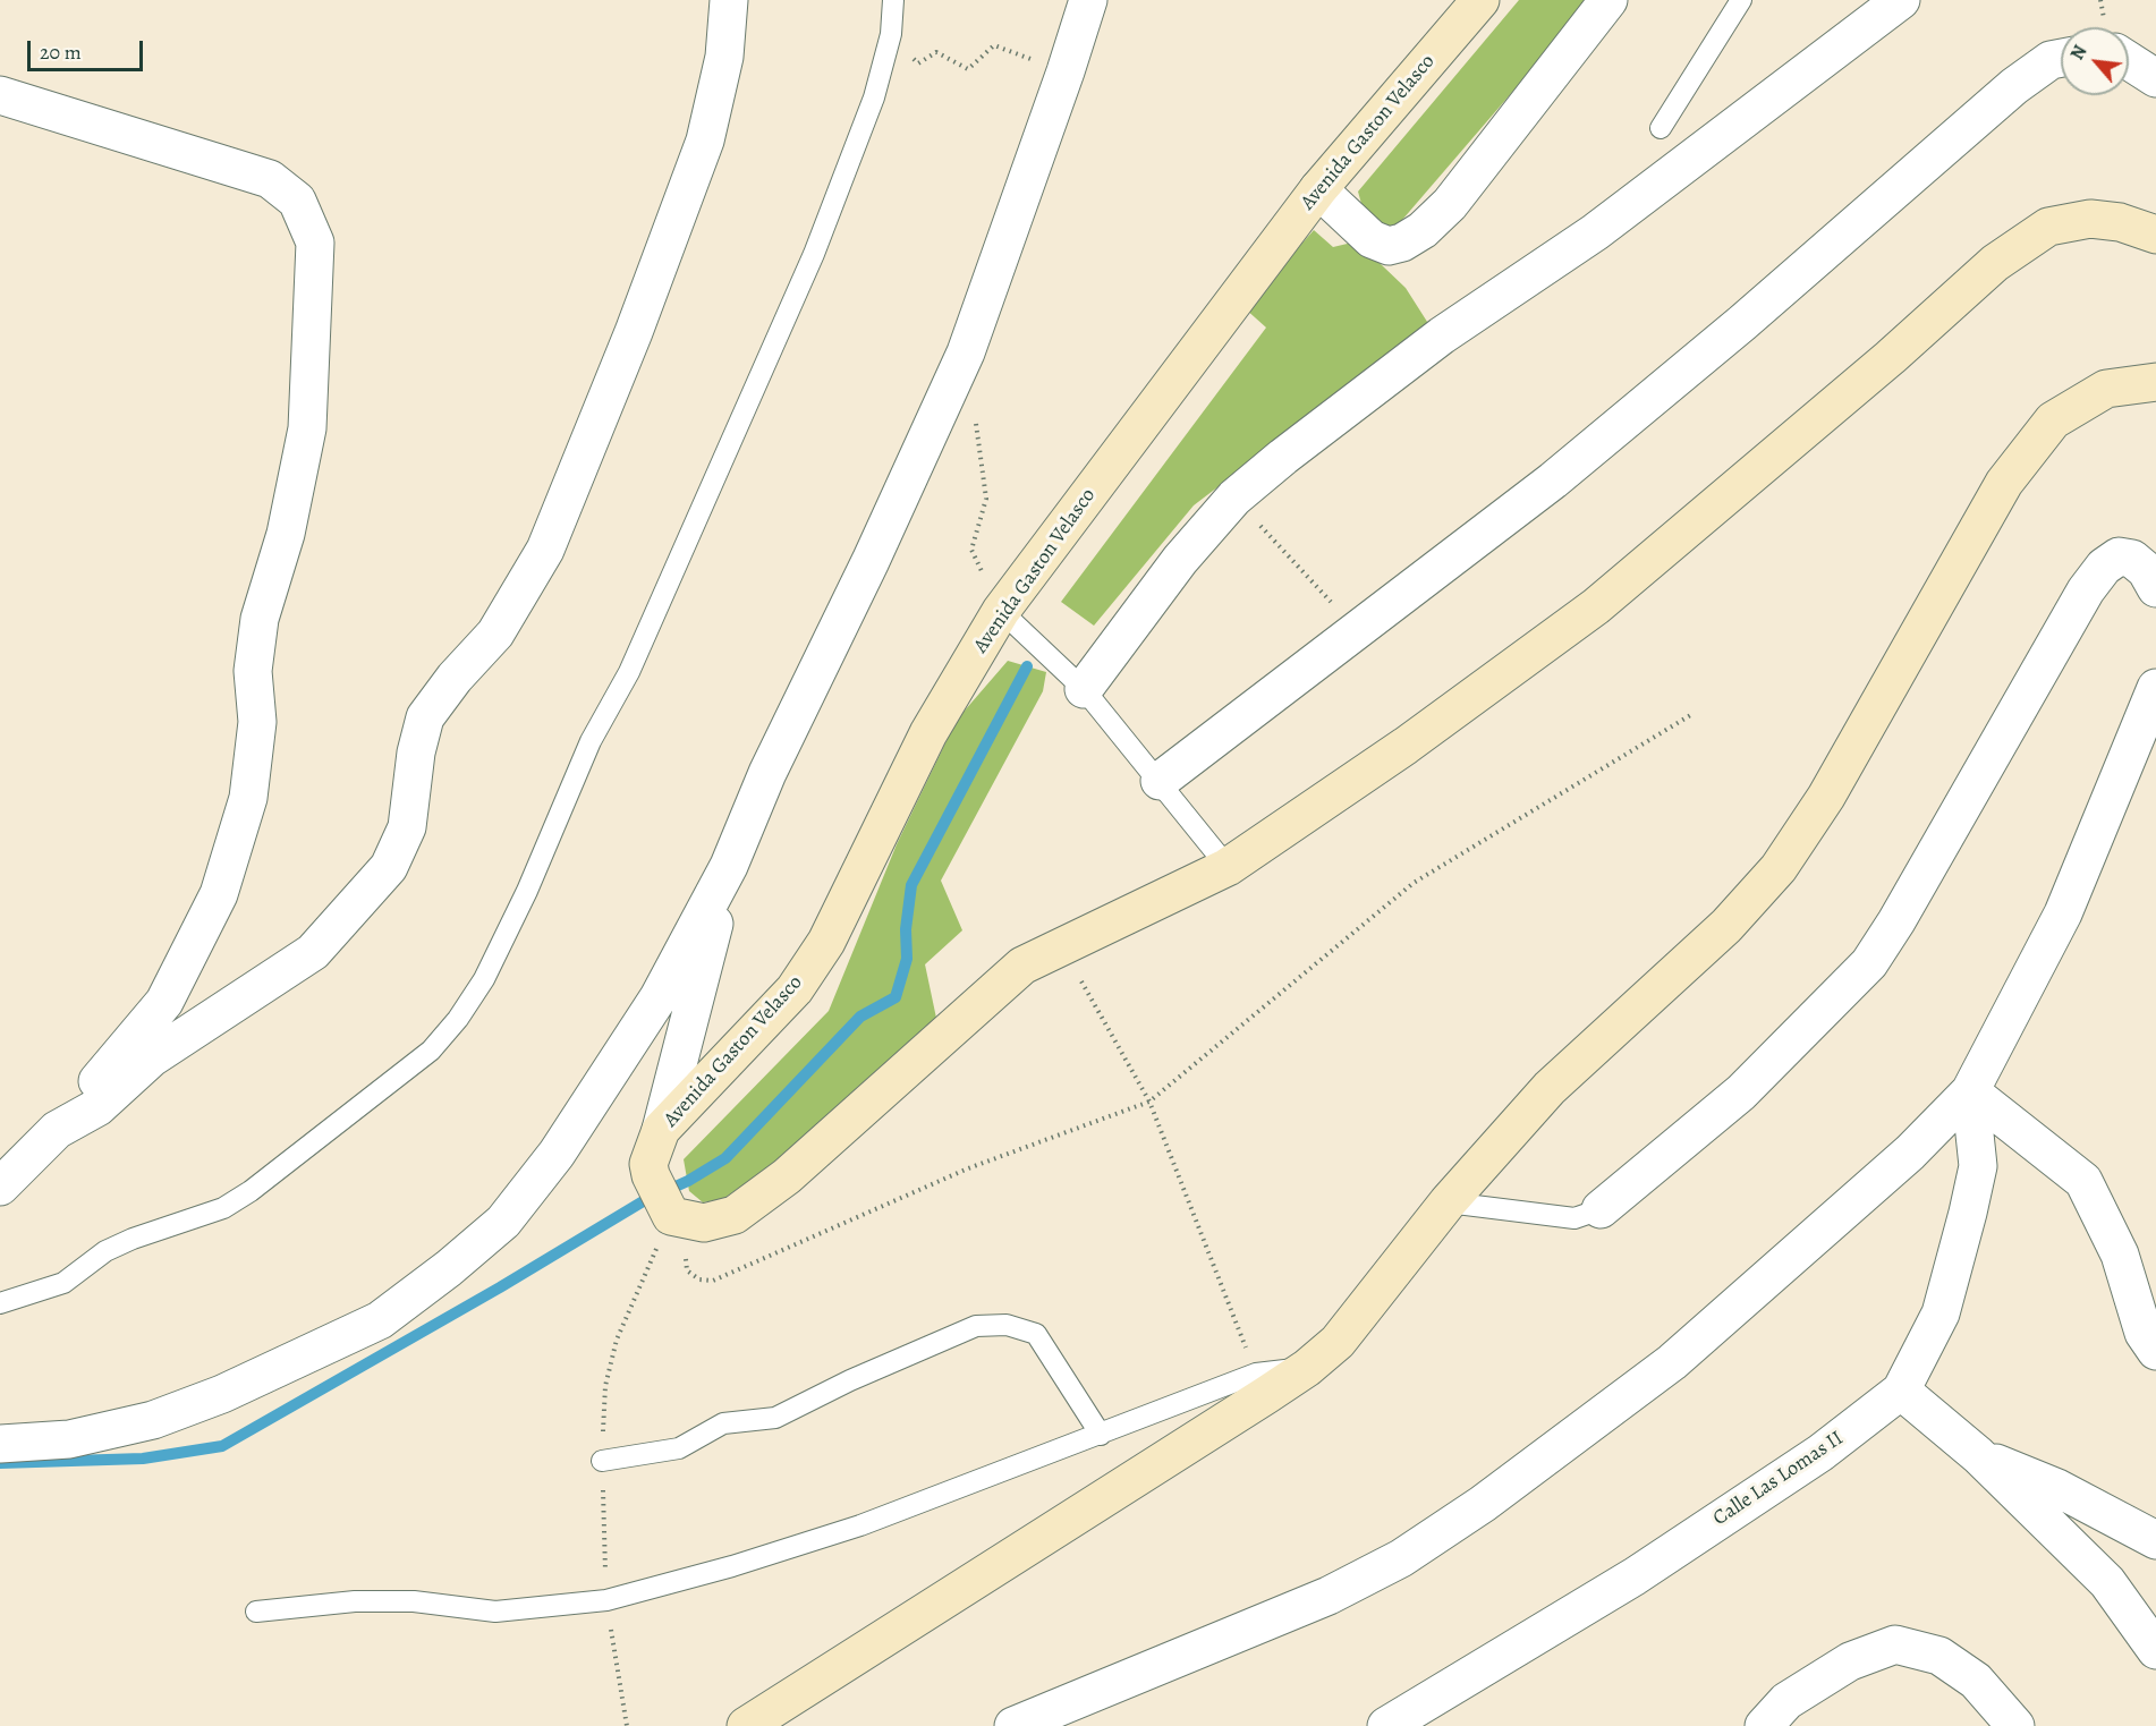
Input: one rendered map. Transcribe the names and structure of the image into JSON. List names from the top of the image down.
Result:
{
  "streets": {
    "street": ["Avenida Gaston Velasco", "Calle Las Lomas II"]
  },
  "scale_bar": "20 m",
  "north": "top left"
}
